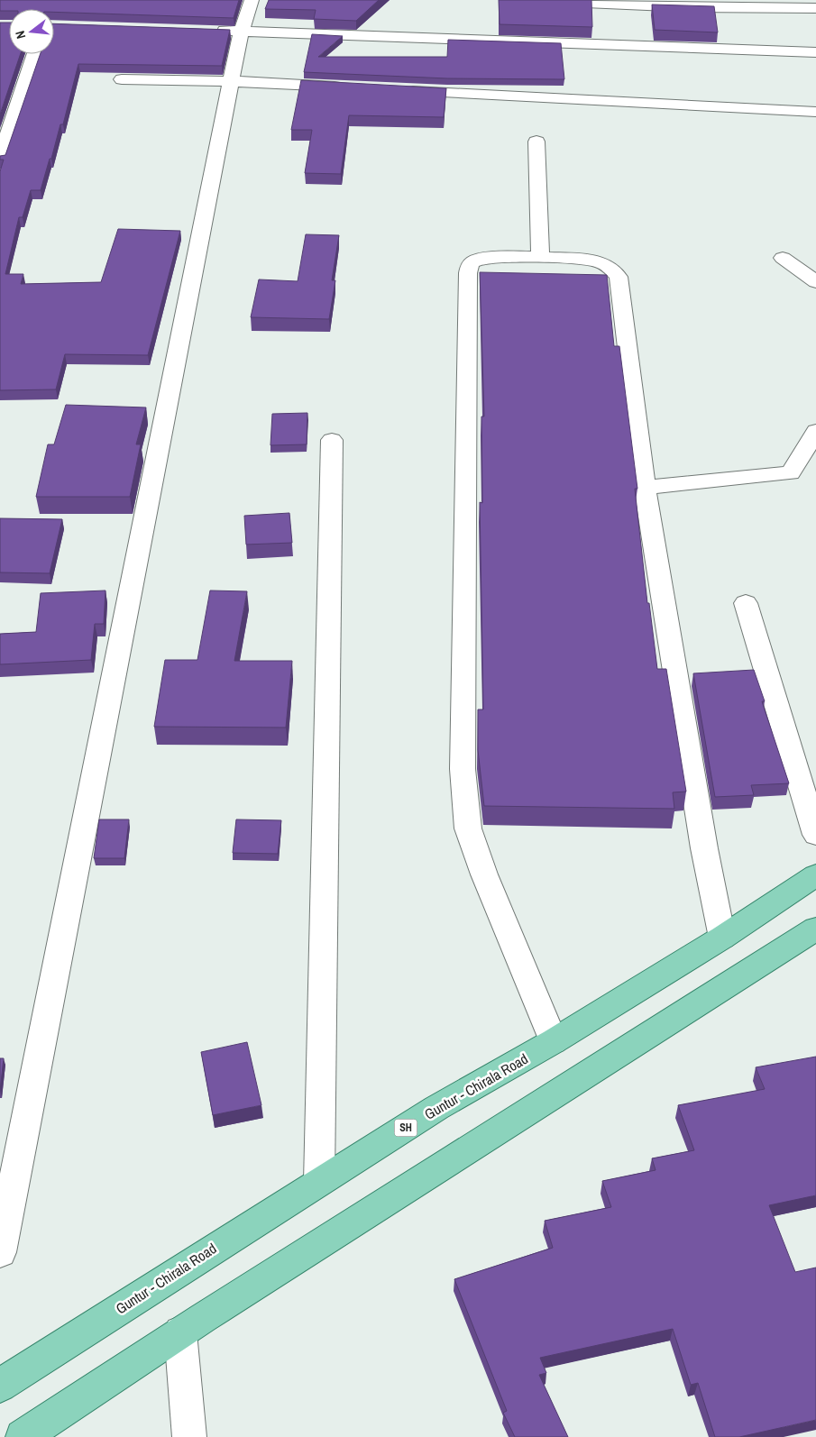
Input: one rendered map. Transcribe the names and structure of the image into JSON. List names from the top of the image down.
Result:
{
  "streets": {
    "main road": ["Guntur - Chirala Road", "SH"]
  },
  "north": "left"
}
